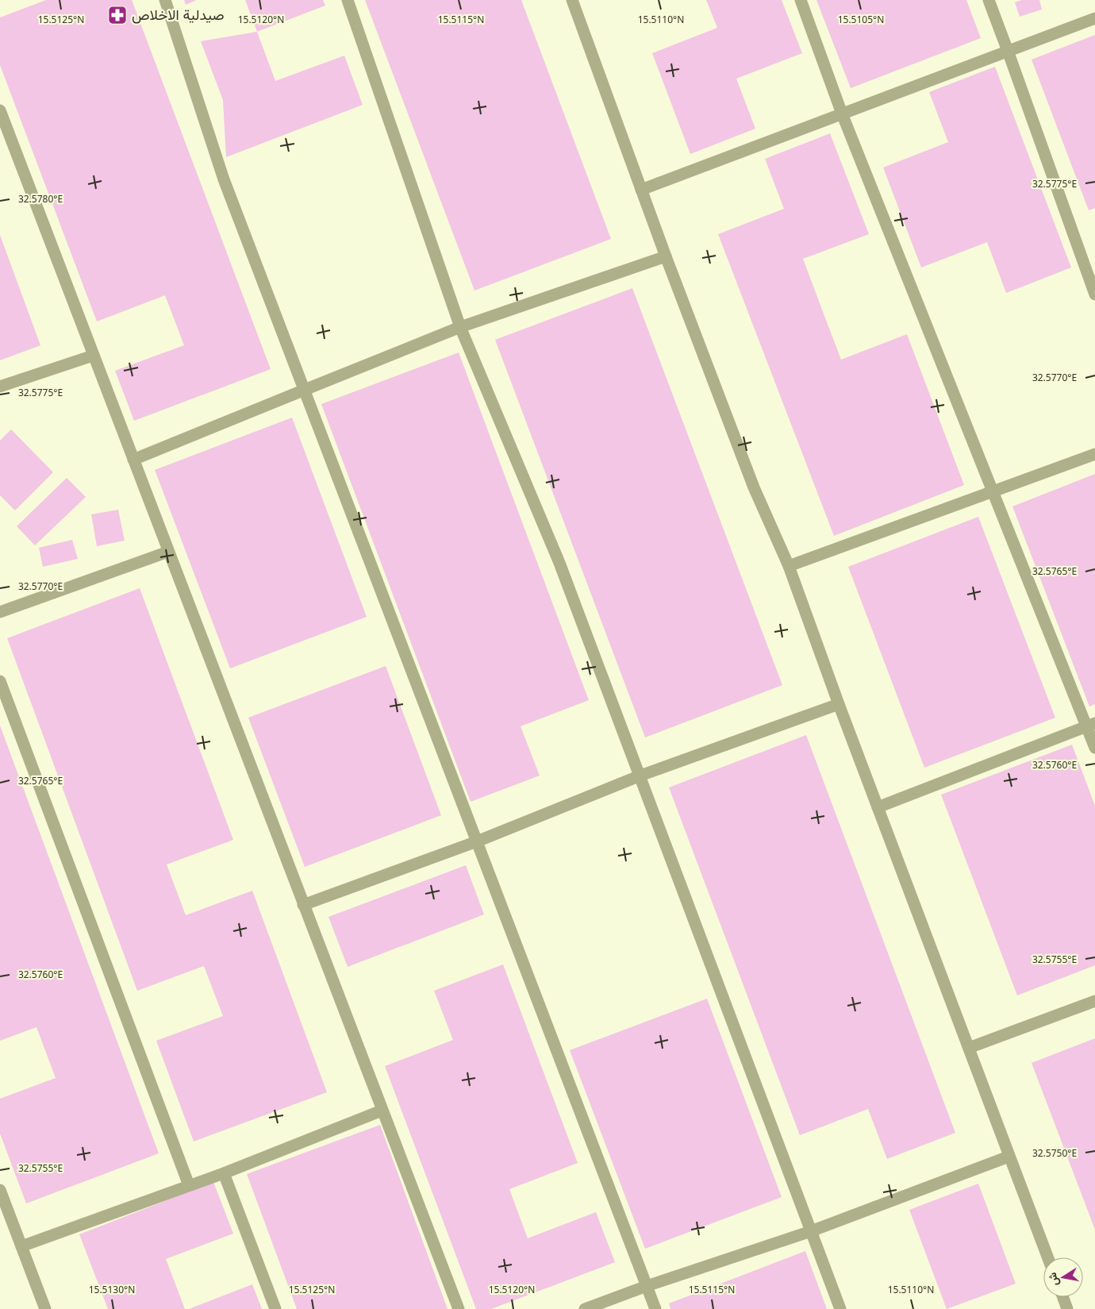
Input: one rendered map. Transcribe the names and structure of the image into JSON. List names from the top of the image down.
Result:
{
  "places": {
    "pharmacy": ["صيدلية الاخلاص"]
  },
  "north": "left",
  "coordinates": [
    "15.5125°N",
    "15.5120°N",
    "15.5115°N",
    "15.5110°N",
    "15.5105°N",
    "32.5775°E",
    "32.5780°E",
    "32.5770°E",
    "32.5765°E",
    "32.5760°E",
    "32.5755°E",
    "32.5750°E",
    "15.5130°N"
  ]
}
